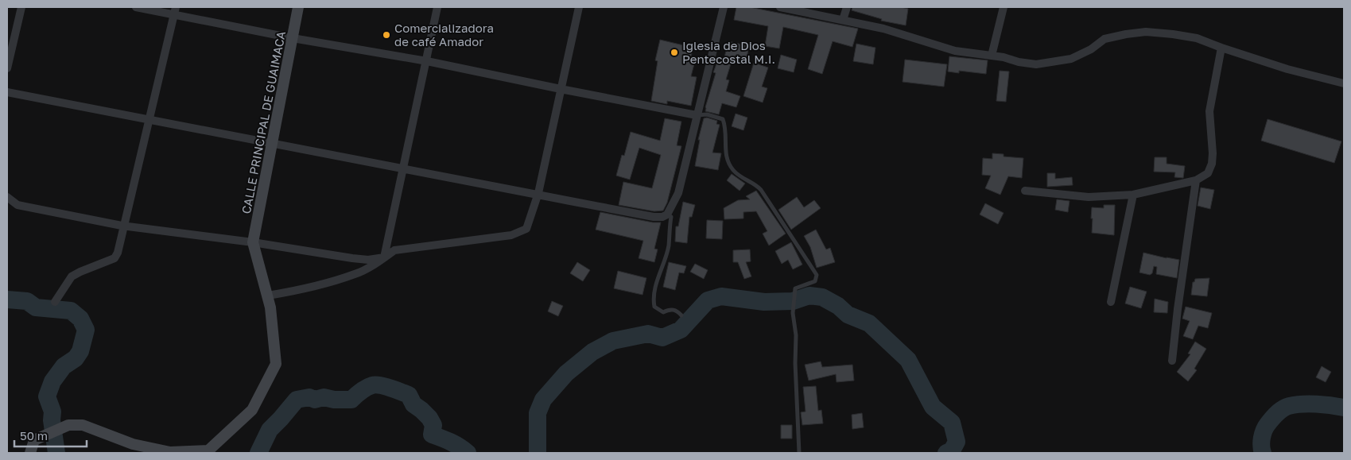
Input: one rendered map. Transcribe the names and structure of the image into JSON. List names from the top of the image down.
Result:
{
  "streets": {
    "street": ["CALLE PRINCIPAL DE GUAIMACA"]
  },
  "places": ["Comercializadora de café Amador", "Iglesia de Dios Pentecostal M.I."],
  "scale_bar": "50 m"
}
